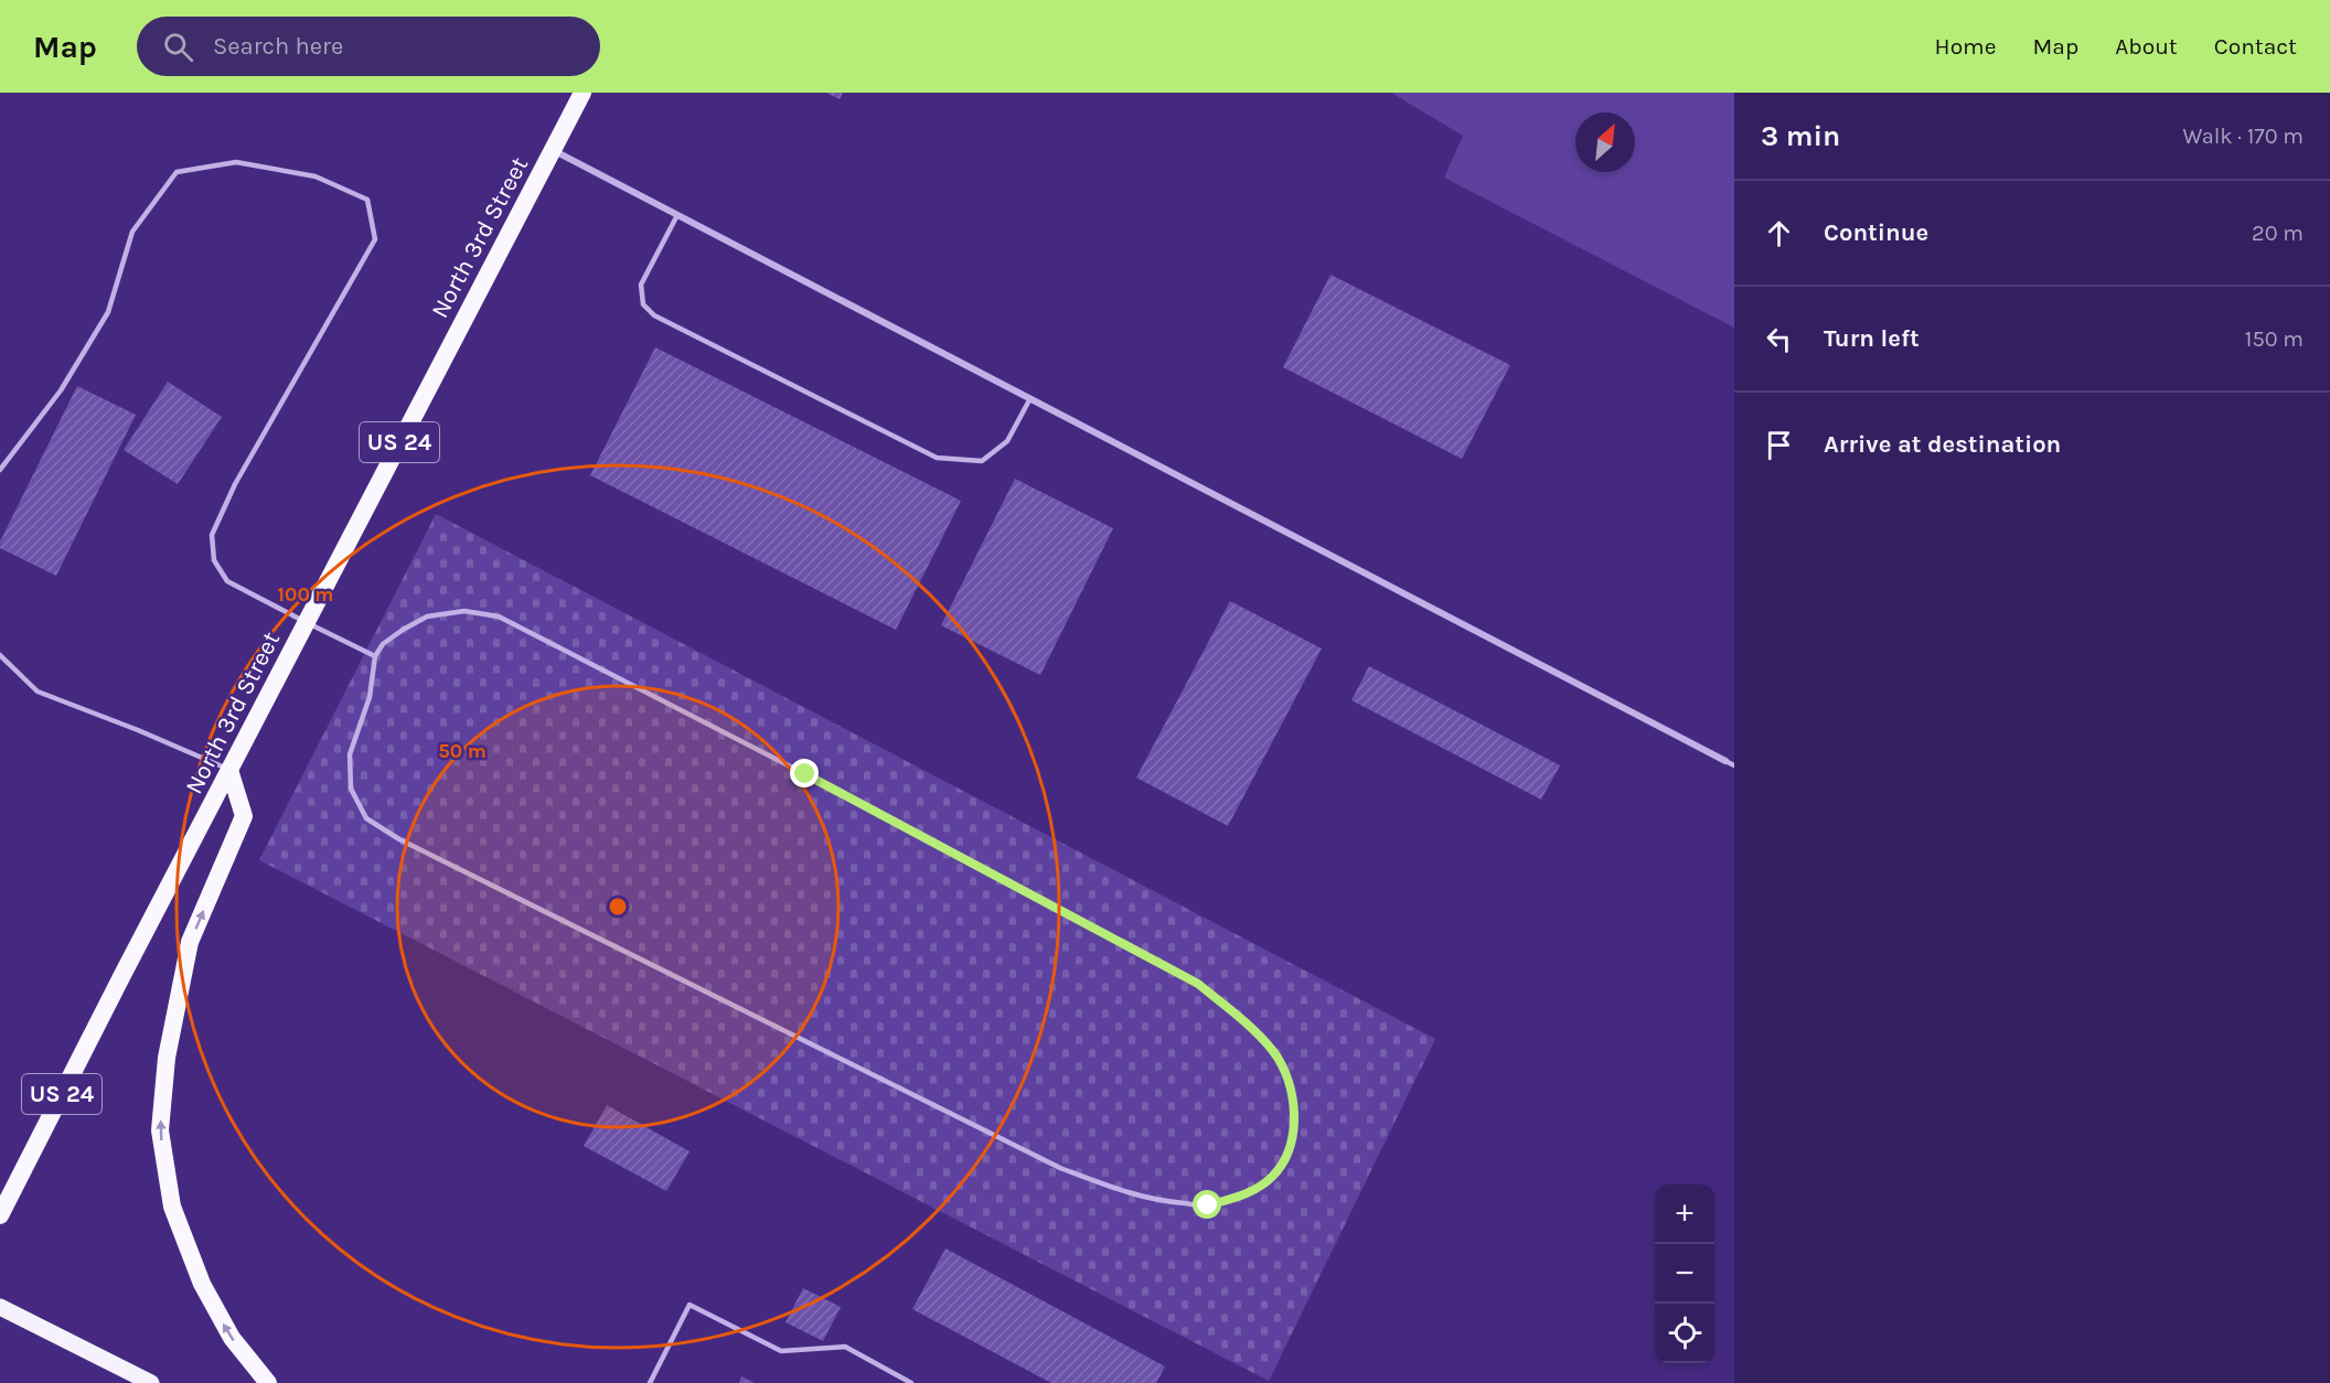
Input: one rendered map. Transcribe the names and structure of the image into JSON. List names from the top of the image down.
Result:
{
  "streets": {
    "highway": ["North 3rd Street", "US 24"]
  },
  "north": "top right",
  "page": {
    "header": "Map",
    "search": "Search here",
    "nav": [
      "Home",
      "Map",
      "About",
      "Contact"
    ],
    "heading": ["3 min", "Walk · 170 m"],
    "list": [
      ["Continue", "20 m"],
      ["Turn left", "150 m"],
      "Arrive at destination"
    ],
    "map_buttons": ["+", "−"]
  },
  "rings": ["100 m", "50 m"]
}
